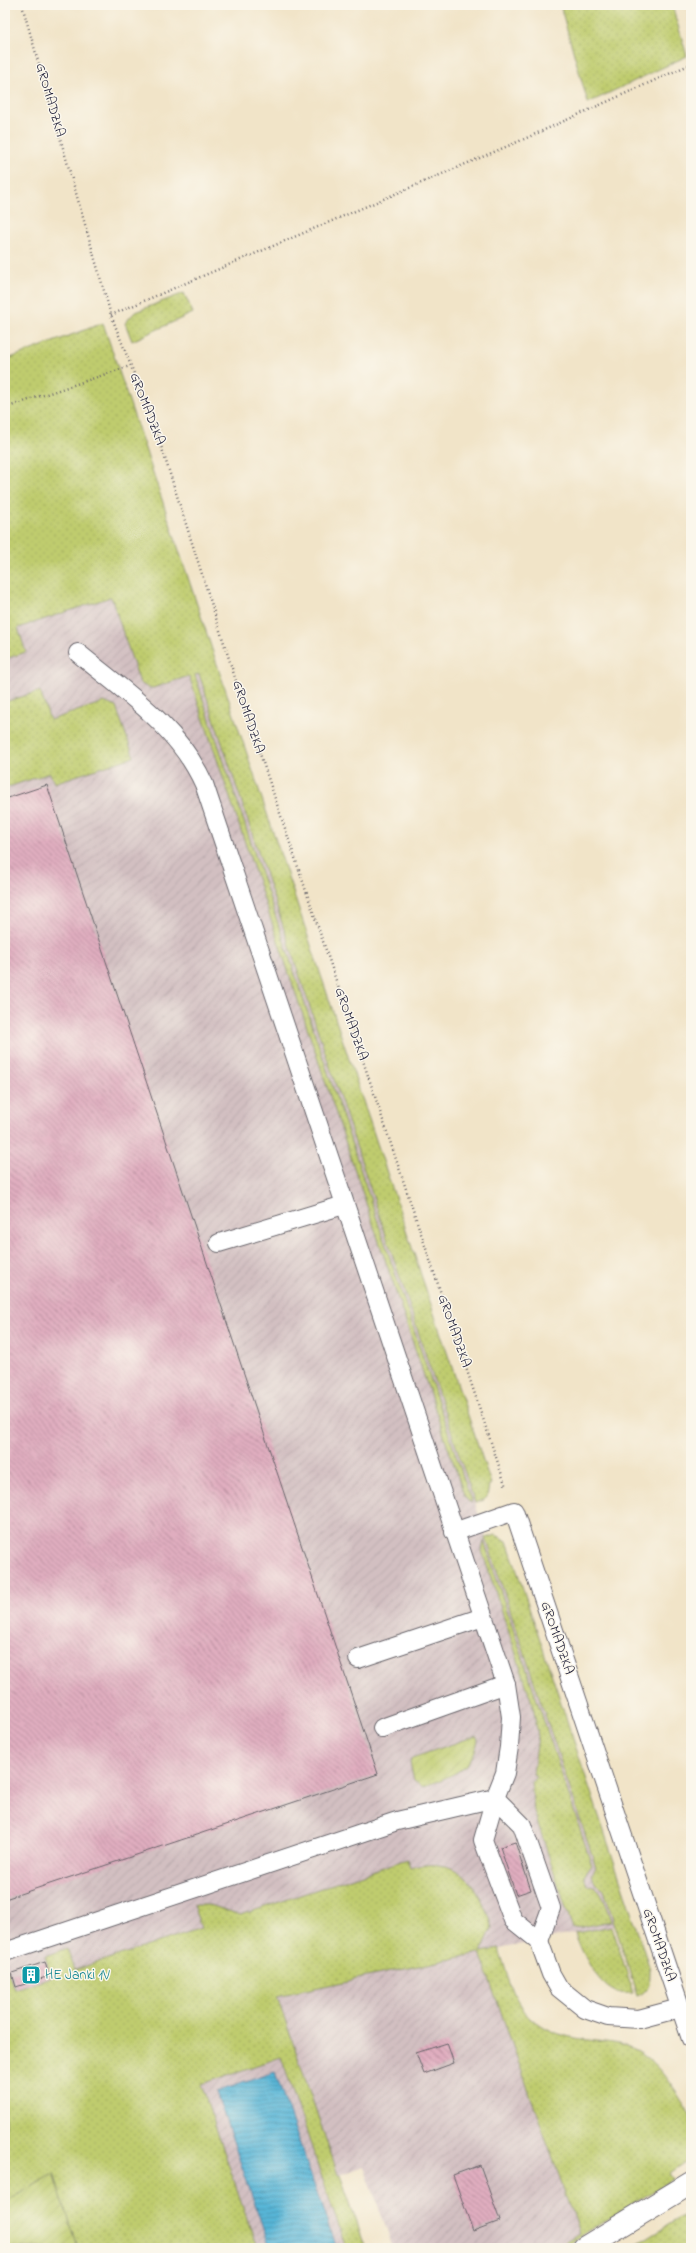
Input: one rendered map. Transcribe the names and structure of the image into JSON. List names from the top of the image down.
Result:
{
  "streets": {
    "lane": ["GROMADZKA"]
  },
  "places": {
    "building": ["HE Janki 1V"]
  }
}
